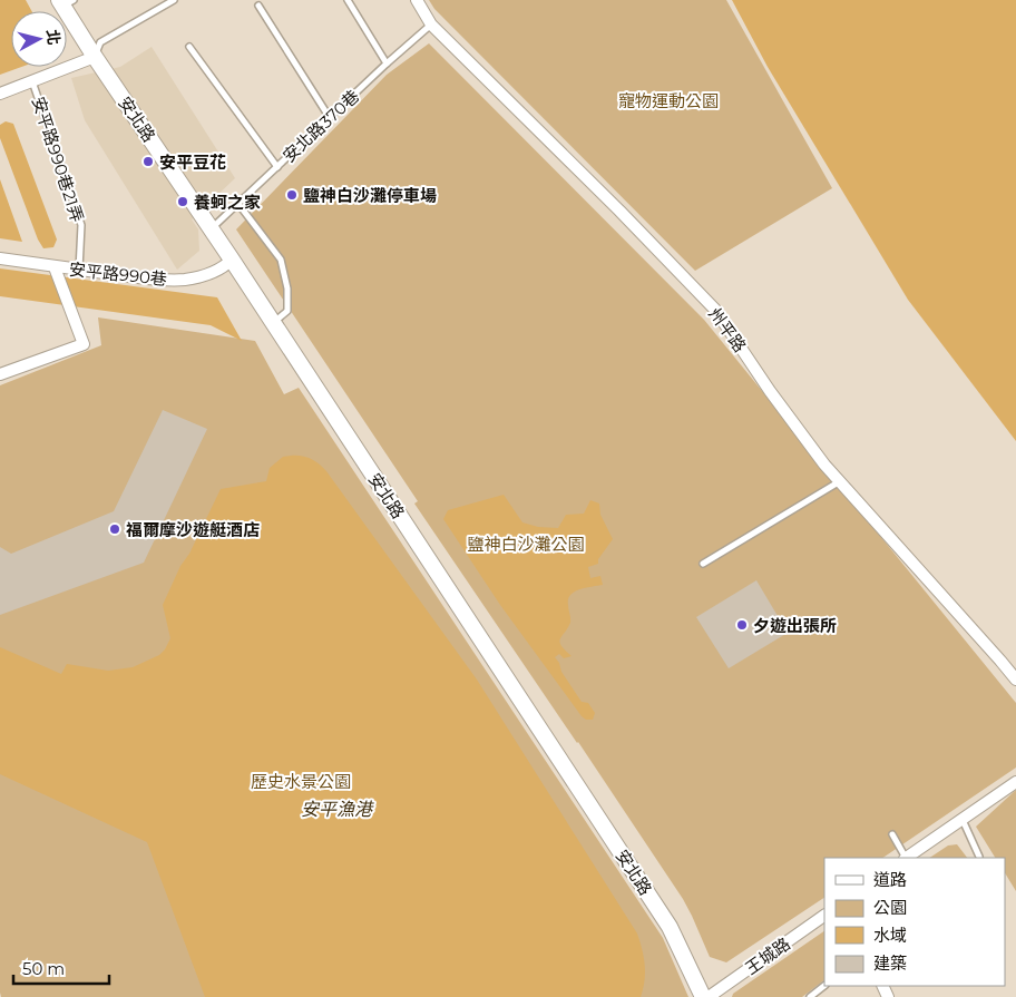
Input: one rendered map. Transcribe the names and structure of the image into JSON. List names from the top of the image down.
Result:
{
  "streets": {
    "street": [
      "安北路",
      "安平路990巷",
      "州平路",
      "王城路"
    ],
    "lane": ["安北路370巷", "安平路990巷21弄"]
  },
  "crossings": [
    ["安北路", "安北路370巷"],
    ["安北路", "安平路990巷"],
    ["安北路370巷", "州平路"],
    ["安平路990巷21弄", "安平路990巷"]
  ],
  "water": ["安平漁港"],
  "parks": ["寵物運動公園", "鹽神白沙灘公園", "歷史水景公園"],
  "places": [
    "安平豆花",
    "鹽神白沙灘停車場",
    "養蚵之家",
    "福爾摩沙遊艇酒店",
    "夕遊出張所"
  ],
  "legend": [
    "道路",
    "公園",
    "水域",
    "建築"
  ],
  "scale_bar": "50 m",
  "north": "right"
}
